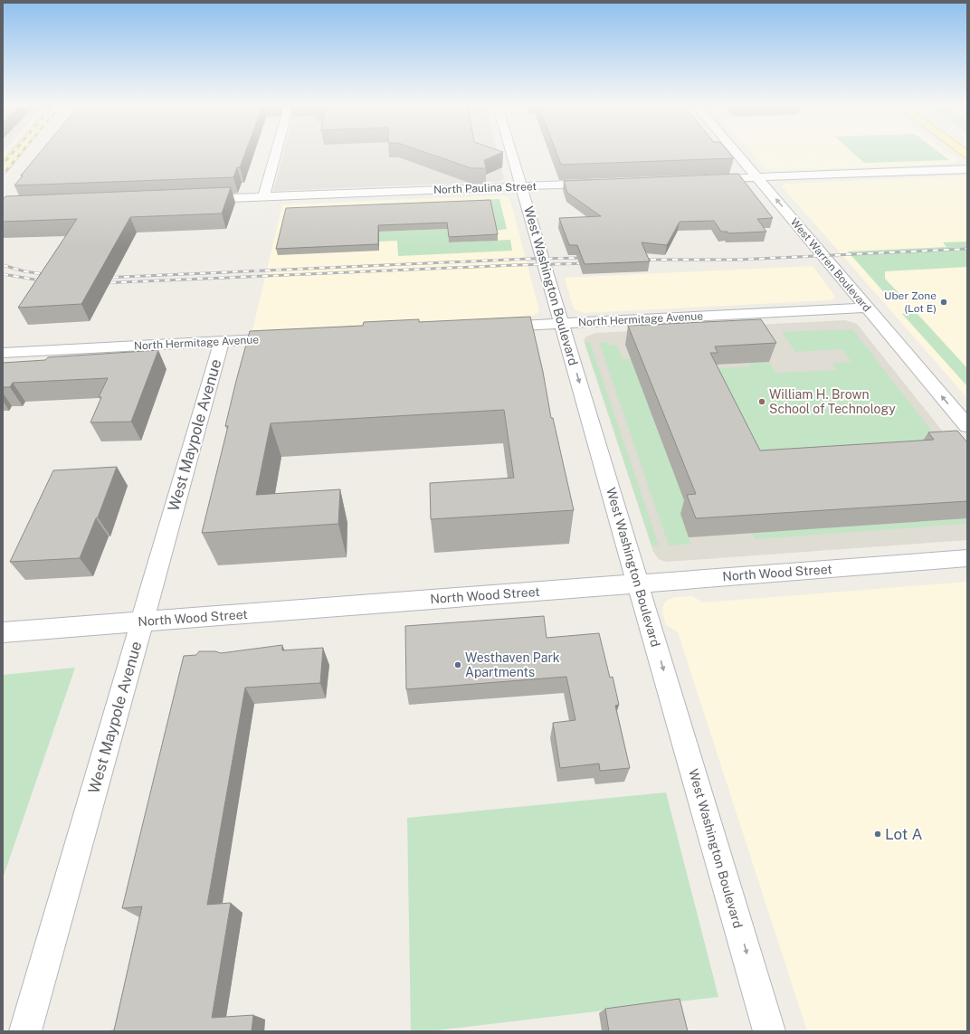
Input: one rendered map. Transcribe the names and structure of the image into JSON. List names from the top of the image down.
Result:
{
  "streets": {
    "street": [
      "North Paulina Street",
      "West Warren Boulevard",
      "West Washington Boulevard",
      "North Hermitage Avenue",
      "West Maypole Avenue",
      "North Wood Street"
    ]
  },
  "crossings": [
    ["North Paulina Street", "West Washington Boulevard"],
    ["West Warren Boulevard", "North Hermitage Avenue"],
    ["West Washington Boulevard", "North Hermitage Avenue"],
    ["West Washington Boulevard", "North Wood Street"],
    ["North Hermitage Avenue", "West Maypole Avenue"],
    ["West Maypole Avenue", "North Wood Street"]
  ],
  "one_way": ["West Warren Boulevard", "West Washington Boulevard"],
  "places": [
    "Uber Zone (Lot E)",
    "William H. Brown School of Technology",
    "Westhaven Park Apartments",
    "Lot A"
  ]
}
